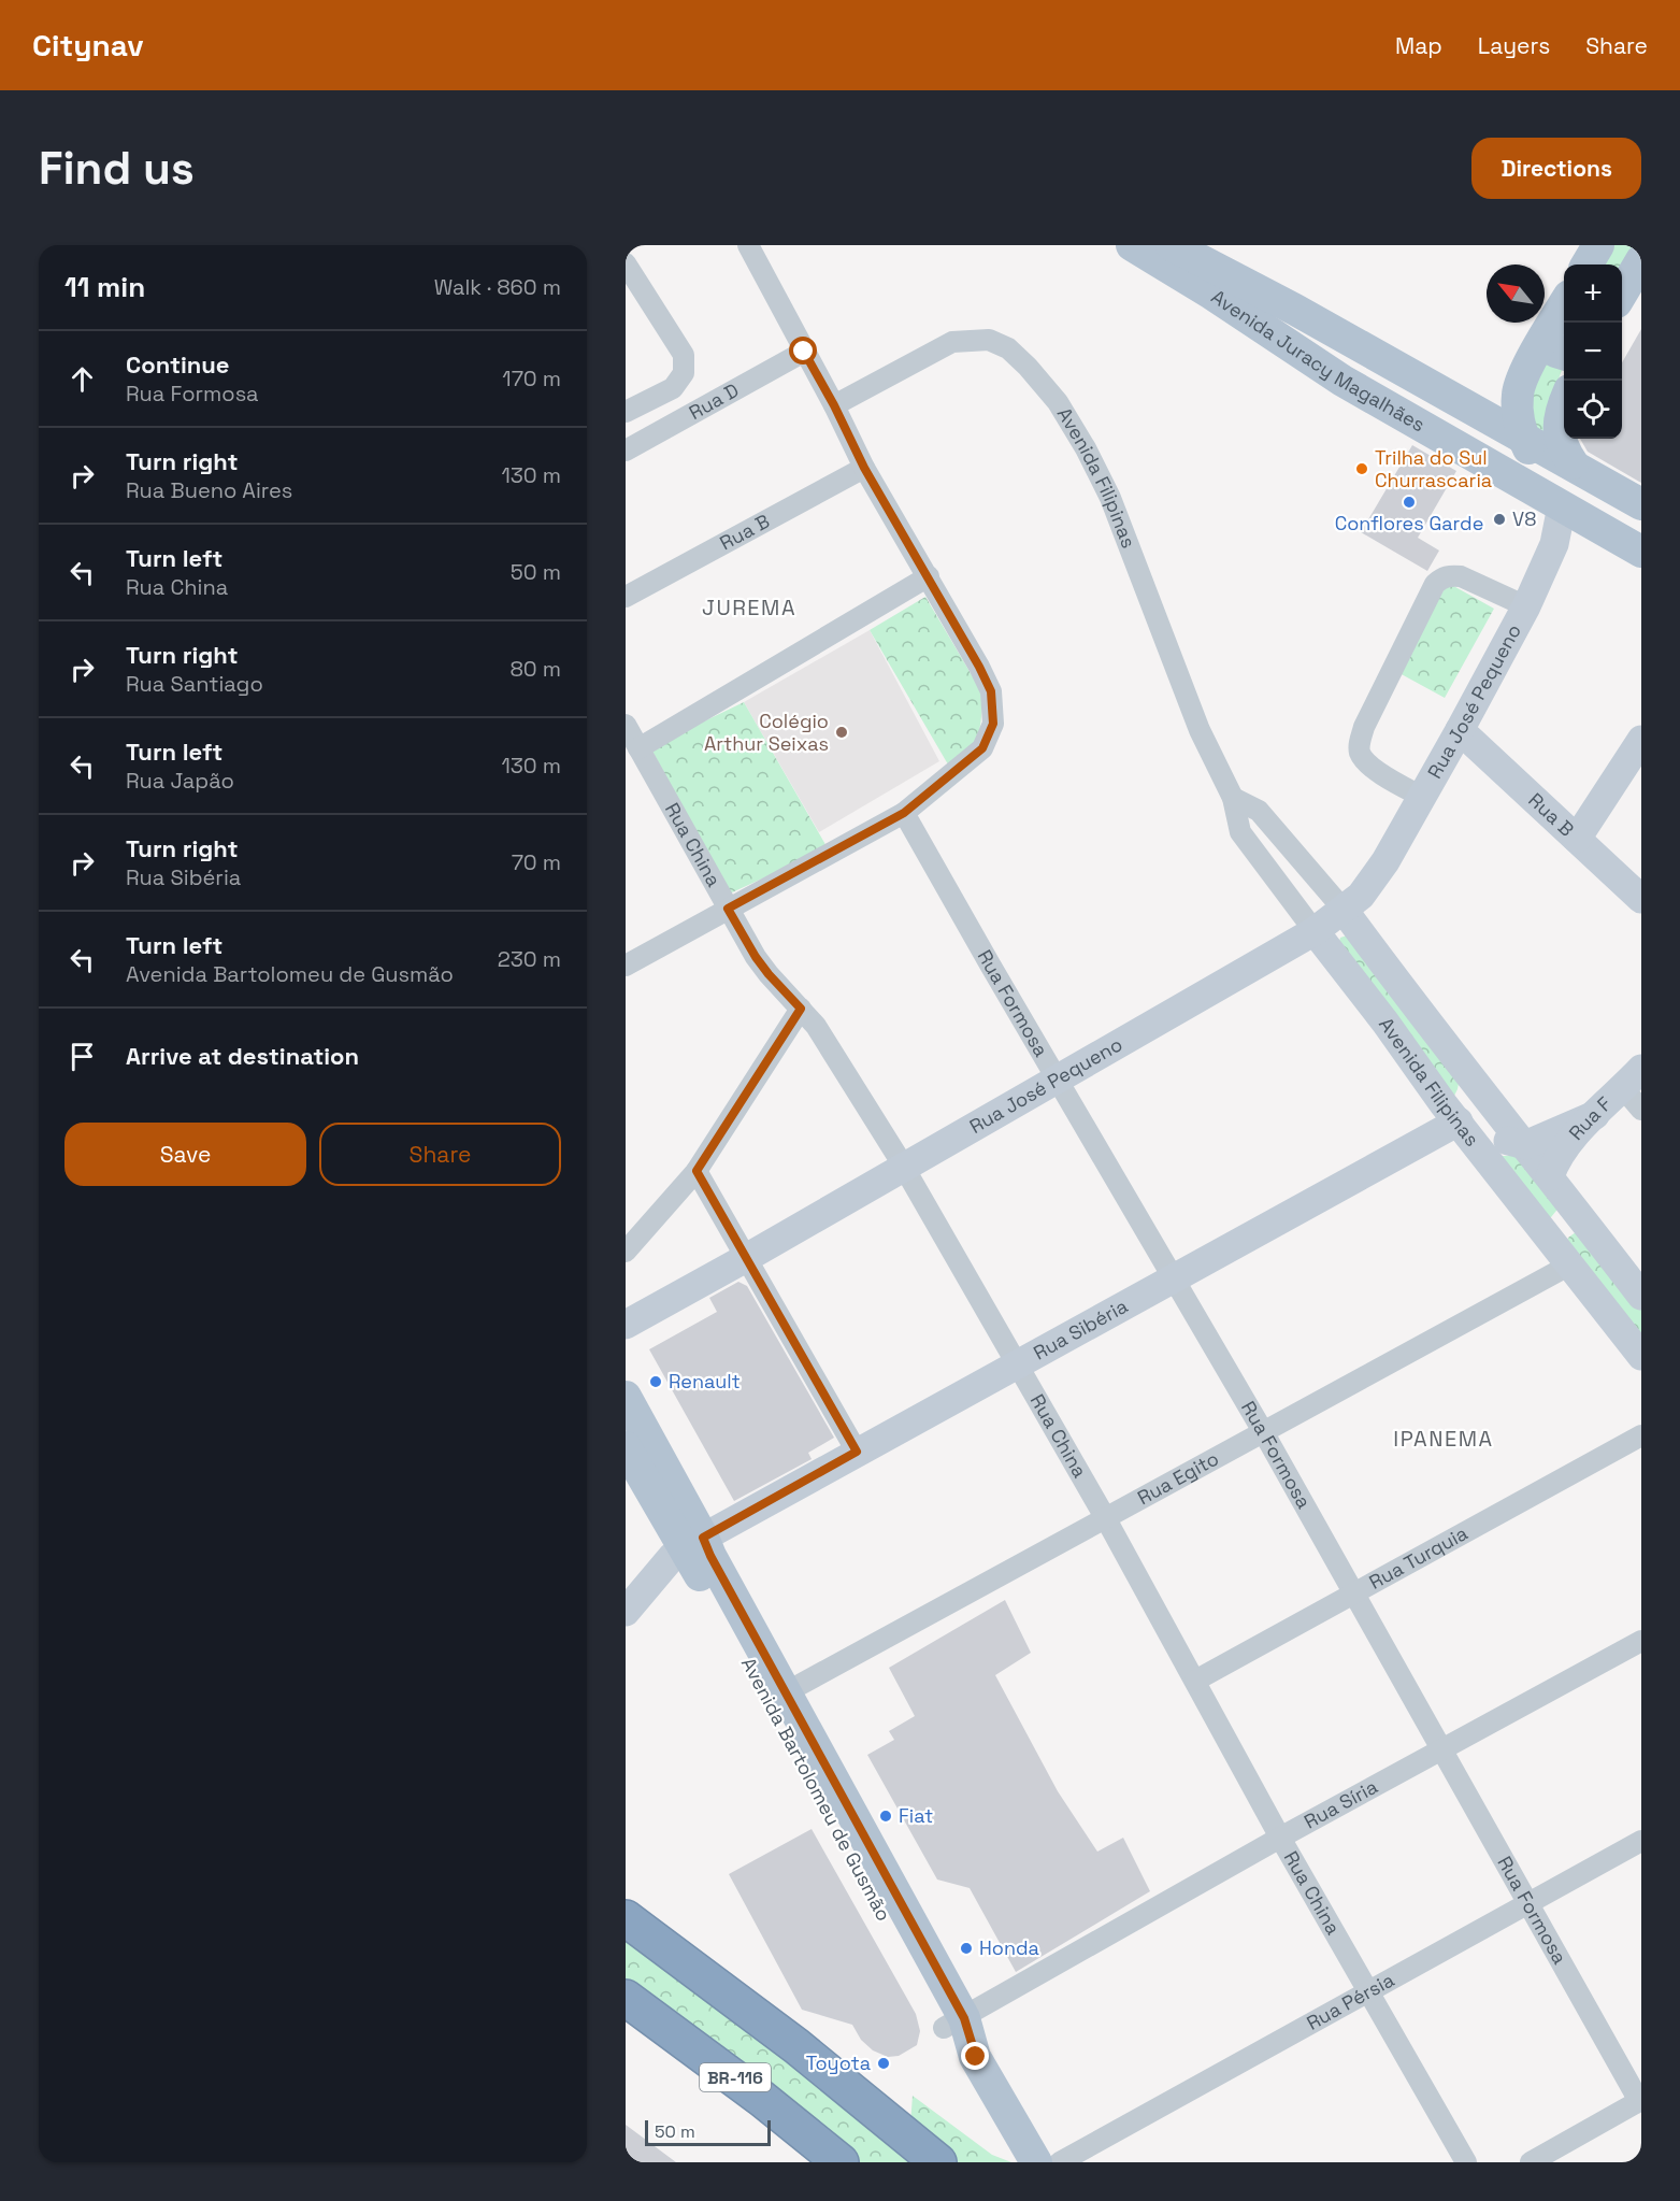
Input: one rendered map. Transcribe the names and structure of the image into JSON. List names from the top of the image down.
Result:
{
  "streets": {
    "highway": ["BR-116"],
    "main road": [
      "Avenida Juracy Magalhães",
      "Avenida Filipinas",
      "Rua B",
      "Rua José Pequeno",
      "Rua F",
      "Rua Sibéria",
      "Avenida Bartolomeu de Gusmão"
    ],
    "street": [
      "Rua D",
      "Rua China",
      "Rua Formosa",
      "Rua Egito",
      "Rua Turquia",
      "Rua Síria",
      "Rua Pérsia"
    ]
  },
  "crossings": [
    ["Avenida Juracy Magalhães", "Rua José Pequeno"],
    ["Avenida Filipinas", "Rua José Pequeno"],
    ["Avenida Filipinas", "Rua F"],
    ["Avenida Filipinas", "Rua Sibéria"],
    ["Avenida Filipinas", "Rua Egito"],
    ["Rua B", "Rua José Pequeno"],
    ["Rua José Pequeno", "Rua China"],
    ["Rua José Pequeno", "Rua Formosa"],
    ["Rua China", "Rua Sibéria"],
    ["Rua China", "Rua Egito"],
    ["Rua China", "Rua Turquia"],
    ["Rua China", "Rua Síria"],
    ["Rua China", "Rua Pérsia"],
    ["Rua Formosa", "Rua Sibéria"],
    ["Rua Formosa", "Rua Egito"],
    ["Rua Formosa", "Rua Turquia"],
    ["Rua Formosa", "Rua Síria"],
    ["Rua Formosa", "Rua Pérsia"],
    ["Rua Sibéria", "Avenida Bartolomeu de Gusmão"],
    ["Rua Egito", "Avenida Bartolomeu de Gusmão"],
    ["Avenida Bartolomeu de Gusmão", "Rua Síria"]
  ],
  "districts": ["JUREMA", "IPANEMA"],
  "places": [
    "Trilha do Sul Churrascaria",
    "Conflores Garde",
    "V8",
    "Colégio Arthur Seixas",
    "Renault",
    "Fiat",
    "Honda",
    "Toyota"
  ],
  "scale_bar": "50 m",
  "north": "top left",
  "page": {
    "header": "Citynav",
    "nav": ["Map", "Layers", "Share"],
    "buttons": [
      "Directions",
      ["Save", "Share"]
    ],
    "title": "Find us",
    "heading": ["11 min", "Walk · 860 m"],
    "map_buttons": ["+", "−"],
    "list": [
      ["Continue", "Rua Formosa", "170 m"],
      ["Turn right", "Rua Bueno Aires", "130 m"],
      ["Turn left", "Rua China", "50 m"],
      ["Turn right", "Rua Santiago", "80 m"],
      ["Turn left", "Rua Japão", "130 m"],
      ["Turn right", "Rua Sibéria", "70 m"],
      ["Turn left", "Avenida Bartolomeu de Gusmão", "230 m"],
      "Arrive at destination"
    ],
    "scale": "50 m"
  }
}
